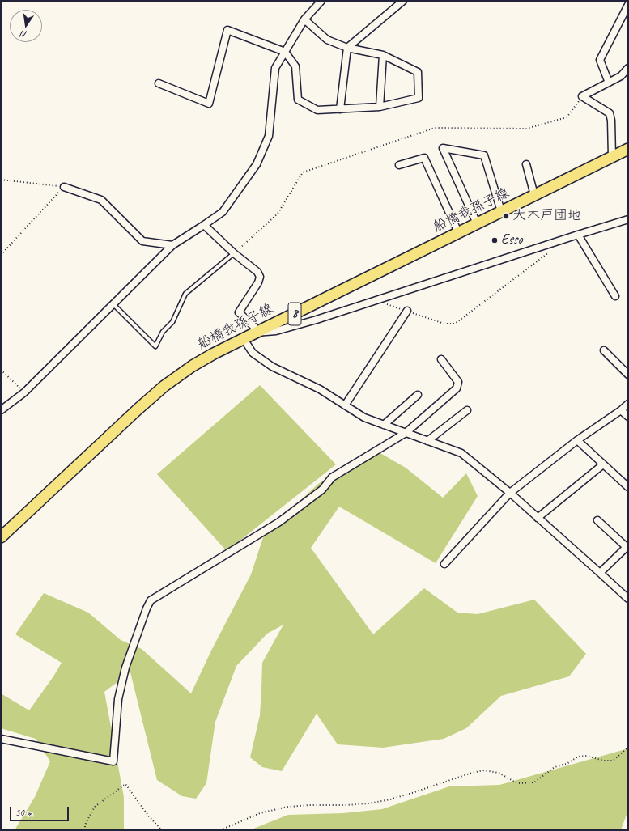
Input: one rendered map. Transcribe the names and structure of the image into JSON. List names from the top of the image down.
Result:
{
  "streets": {
    "main road": ["船橋我孫子線", "8"]
  },
  "places": ["大木戸団地", "Esso"],
  "scale_bar": "50 m",
  "north": "bottom"
}
